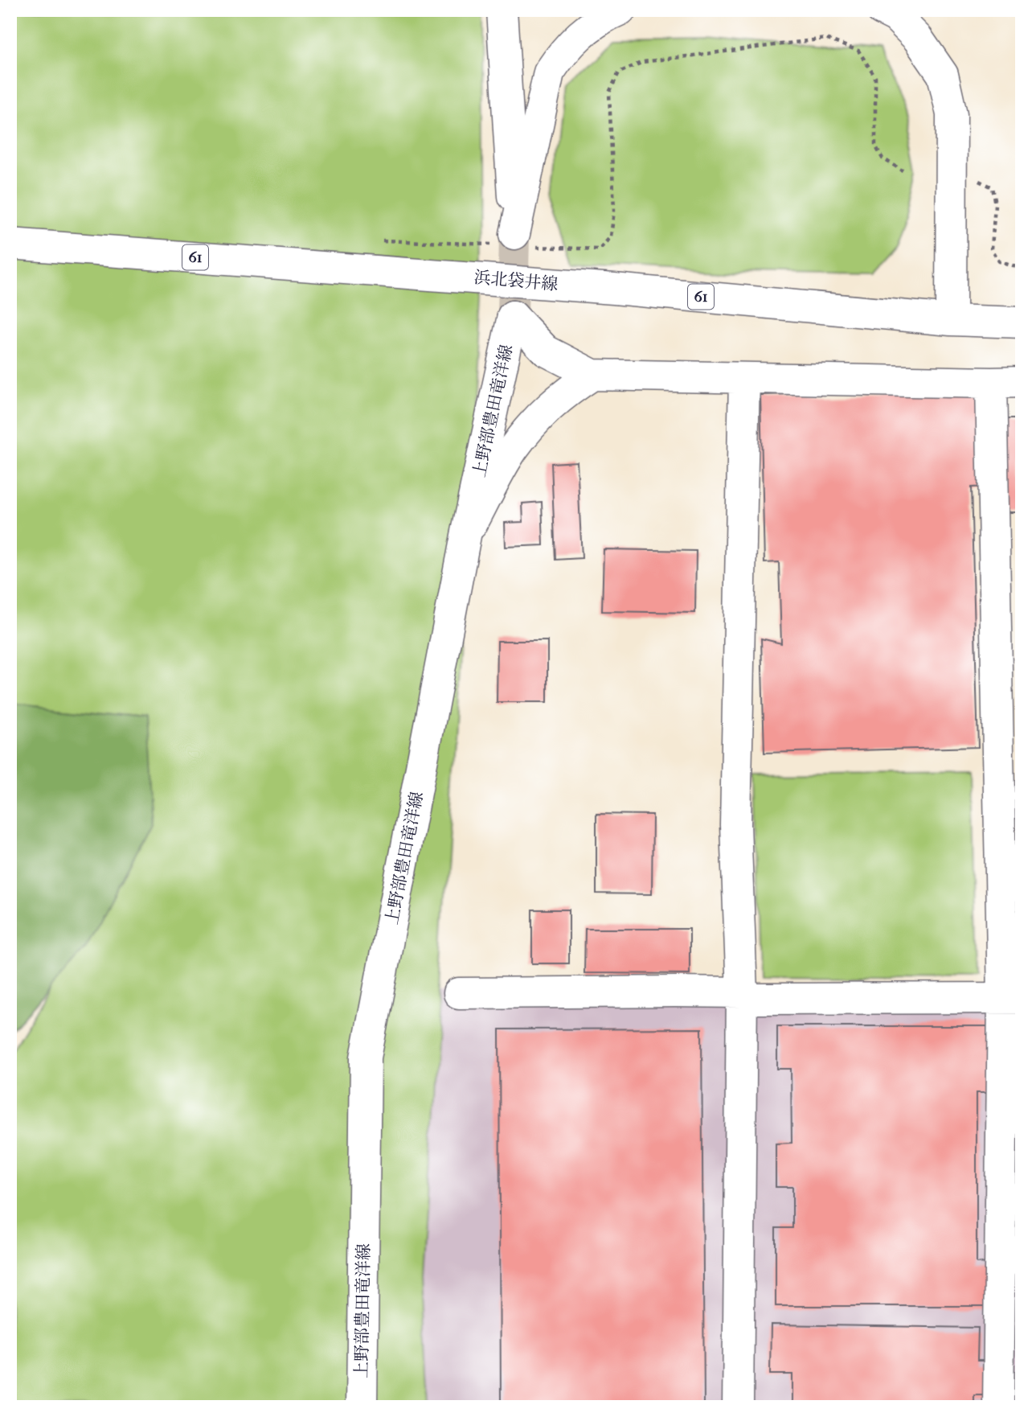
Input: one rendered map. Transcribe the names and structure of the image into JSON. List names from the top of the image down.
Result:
{
  "streets": {
    "main road": ["61", "浜北袋井線", "上野部豊田竜洋線"]
  }
}
